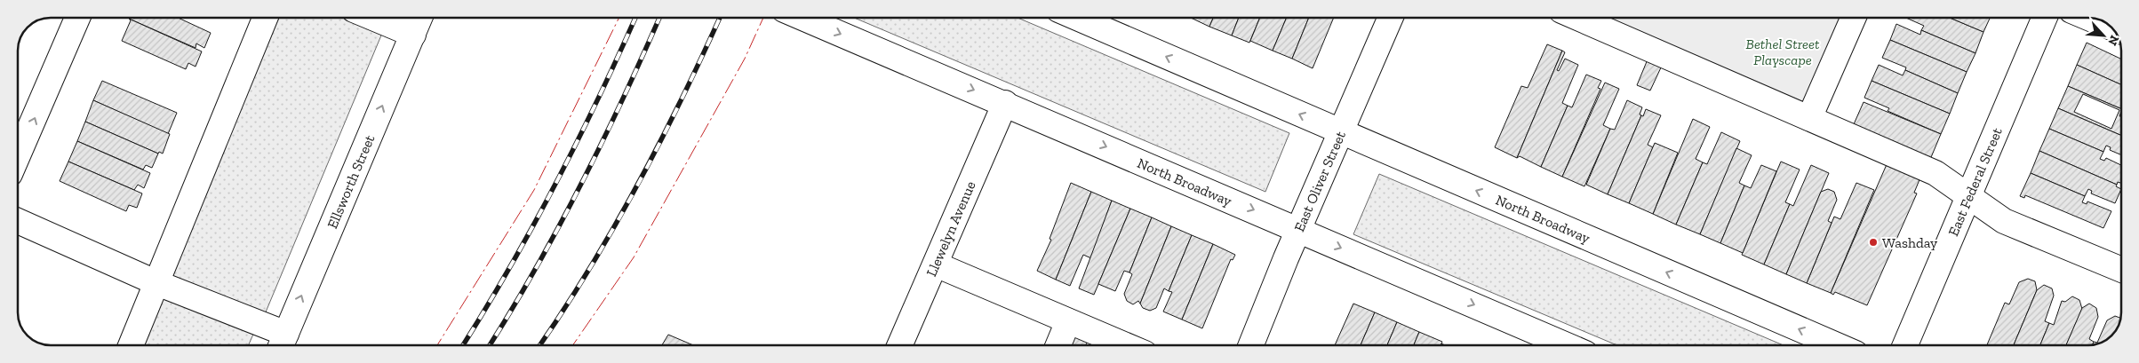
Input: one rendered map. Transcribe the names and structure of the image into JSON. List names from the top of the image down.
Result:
{
  "streets": {
    "main road": [
      "North Broadway",
      "Ellsworth Street",
      "East Oliver Street",
      "East Federal Street",
      "Llewelyn Avenue"
    ]
  },
  "crossings": [
    ["North Broadway", "East Oliver Street"],
    ["North Broadway", "Llewelyn Avenue"]
  ],
  "parks": ["Bethel Street Playscape"],
  "places": ["Washday"],
  "north": "bottom right"
}
